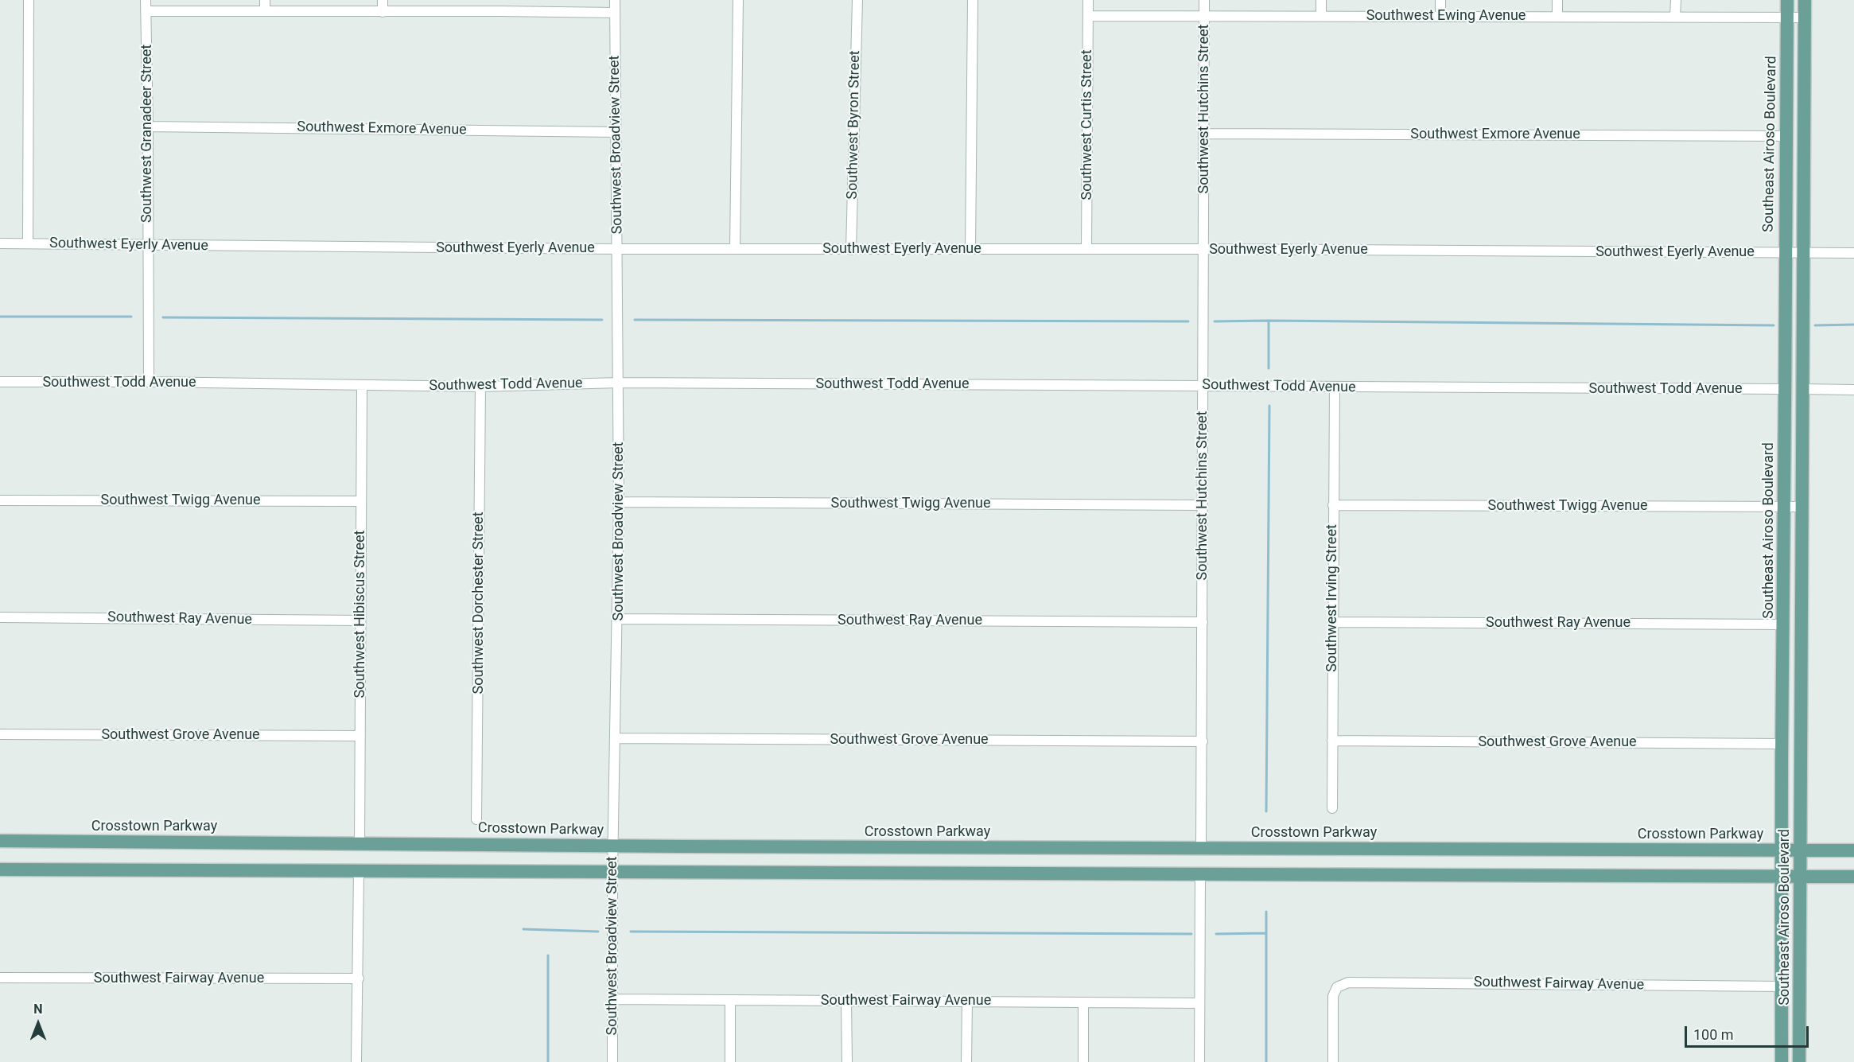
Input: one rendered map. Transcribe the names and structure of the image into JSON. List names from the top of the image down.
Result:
{
  "streets": {
    "main road": ["Southeast Airoso Boulevard", "Crosstown Parkway"],
    "street": [
      "Southwest Ewing Avenue",
      "Southwest Hutchins Street",
      "Southwest Byron Street",
      "Southwest Curtis Street",
      "Southwest Exmore Avenue",
      "Southwest Granadeer Street",
      "Southwest Broadview Street",
      "Southwest Eyerly Avenue",
      "Southwest Todd Avenue",
      "Southwest Twigg Avenue",
      "Southwest Irving Street",
      "Southwest Dorchester Street",
      "Southwest Hibiscus Street",
      "Southwest Ray Avenue",
      "Southwest Grove Avenue",
      "Southwest Fairway Avenue"
    ]
  },
  "crossings": [
    ["Southwest Ewing Avenue", "Southwest Hutchins Street"],
    ["Southwest Ewing Avenue", "Southwest Curtis Street"],
    ["Southwest Ewing Avenue", "Southeast Airoso Boulevard"],
    ["Southwest Hutchins Street", "Southwest Exmore Avenue"],
    ["Southwest Hutchins Street", "Southwest Eyerly Avenue"],
    ["Southwest Hutchins Street", "Southwest Todd Avenue"],
    ["Southwest Hutchins Street", "Southwest Twigg Avenue"],
    ["Southwest Hutchins Street", "Southwest Ray Avenue"],
    ["Southwest Hutchins Street", "Southwest Grove Avenue"],
    ["Southwest Hutchins Street", "Crosstown Parkway"],
    ["Southwest Byron Street", "Southwest Eyerly Avenue"],
    ["Southwest Curtis Street", "Southwest Eyerly Avenue"],
    ["Southwest Exmore Avenue", "Southwest Granadeer Street"],
    ["Southwest Exmore Avenue", "Southeast Airoso Boulevard"],
    ["Southwest Exmore Avenue", "Southwest Broadview Street"],
    ["Southwest Granadeer Street", "Southwest Eyerly Avenue"],
    ["Southwest Granadeer Street", "Southwest Todd Avenue"],
    ["Southeast Airoso Boulevard", "Southwest Eyerly Avenue"],
    ["Southeast Airoso Boulevard", "Southwest Todd Avenue"],
    ["Southeast Airoso Boulevard", "Southwest Twigg Avenue"],
    ["Southeast Airoso Boulevard", "Southwest Ray Avenue"],
    ["Southeast Airoso Boulevard", "Southwest Grove Avenue"],
    ["Southeast Airoso Boulevard", "Crosstown Parkway"],
    ["Southeast Airoso Boulevard", "Southwest Fairway Avenue"],
    ["Southwest Broadview Street", "Southwest Eyerly Avenue"],
    ["Southwest Broadview Street", "Southwest Todd Avenue"],
    ["Southwest Broadview Street", "Southwest Twigg Avenue"],
    ["Southwest Broadview Street", "Southwest Ray Avenue"],
    ["Southwest Broadview Street", "Southwest Grove Avenue"],
    ["Southwest Broadview Street", "Crosstown Parkway"],
    ["Southwest Broadview Street", "Southwest Fairway Avenue"],
    ["Southwest Todd Avenue", "Southwest Irving Street"],
    ["Southwest Todd Avenue", "Southwest Dorchester Street"],
    ["Southwest Todd Avenue", "Southwest Hibiscus Street"],
    ["Southwest Twigg Avenue", "Southwest Irving Street"],
    ["Southwest Twigg Avenue", "Southwest Hibiscus Street"],
    ["Southwest Irving Street", "Southwest Ray Avenue"],
    ["Southwest Irving Street", "Southwest Grove Avenue"],
    ["Southwest Hibiscus Street", "Southwest Ray Avenue"],
    ["Southwest Hibiscus Street", "Southwest Grove Avenue"],
    ["Southwest Hibiscus Street", "Crosstown Parkway"]
  ],
  "scale_bar": "100 m",
  "north": "top"
}
